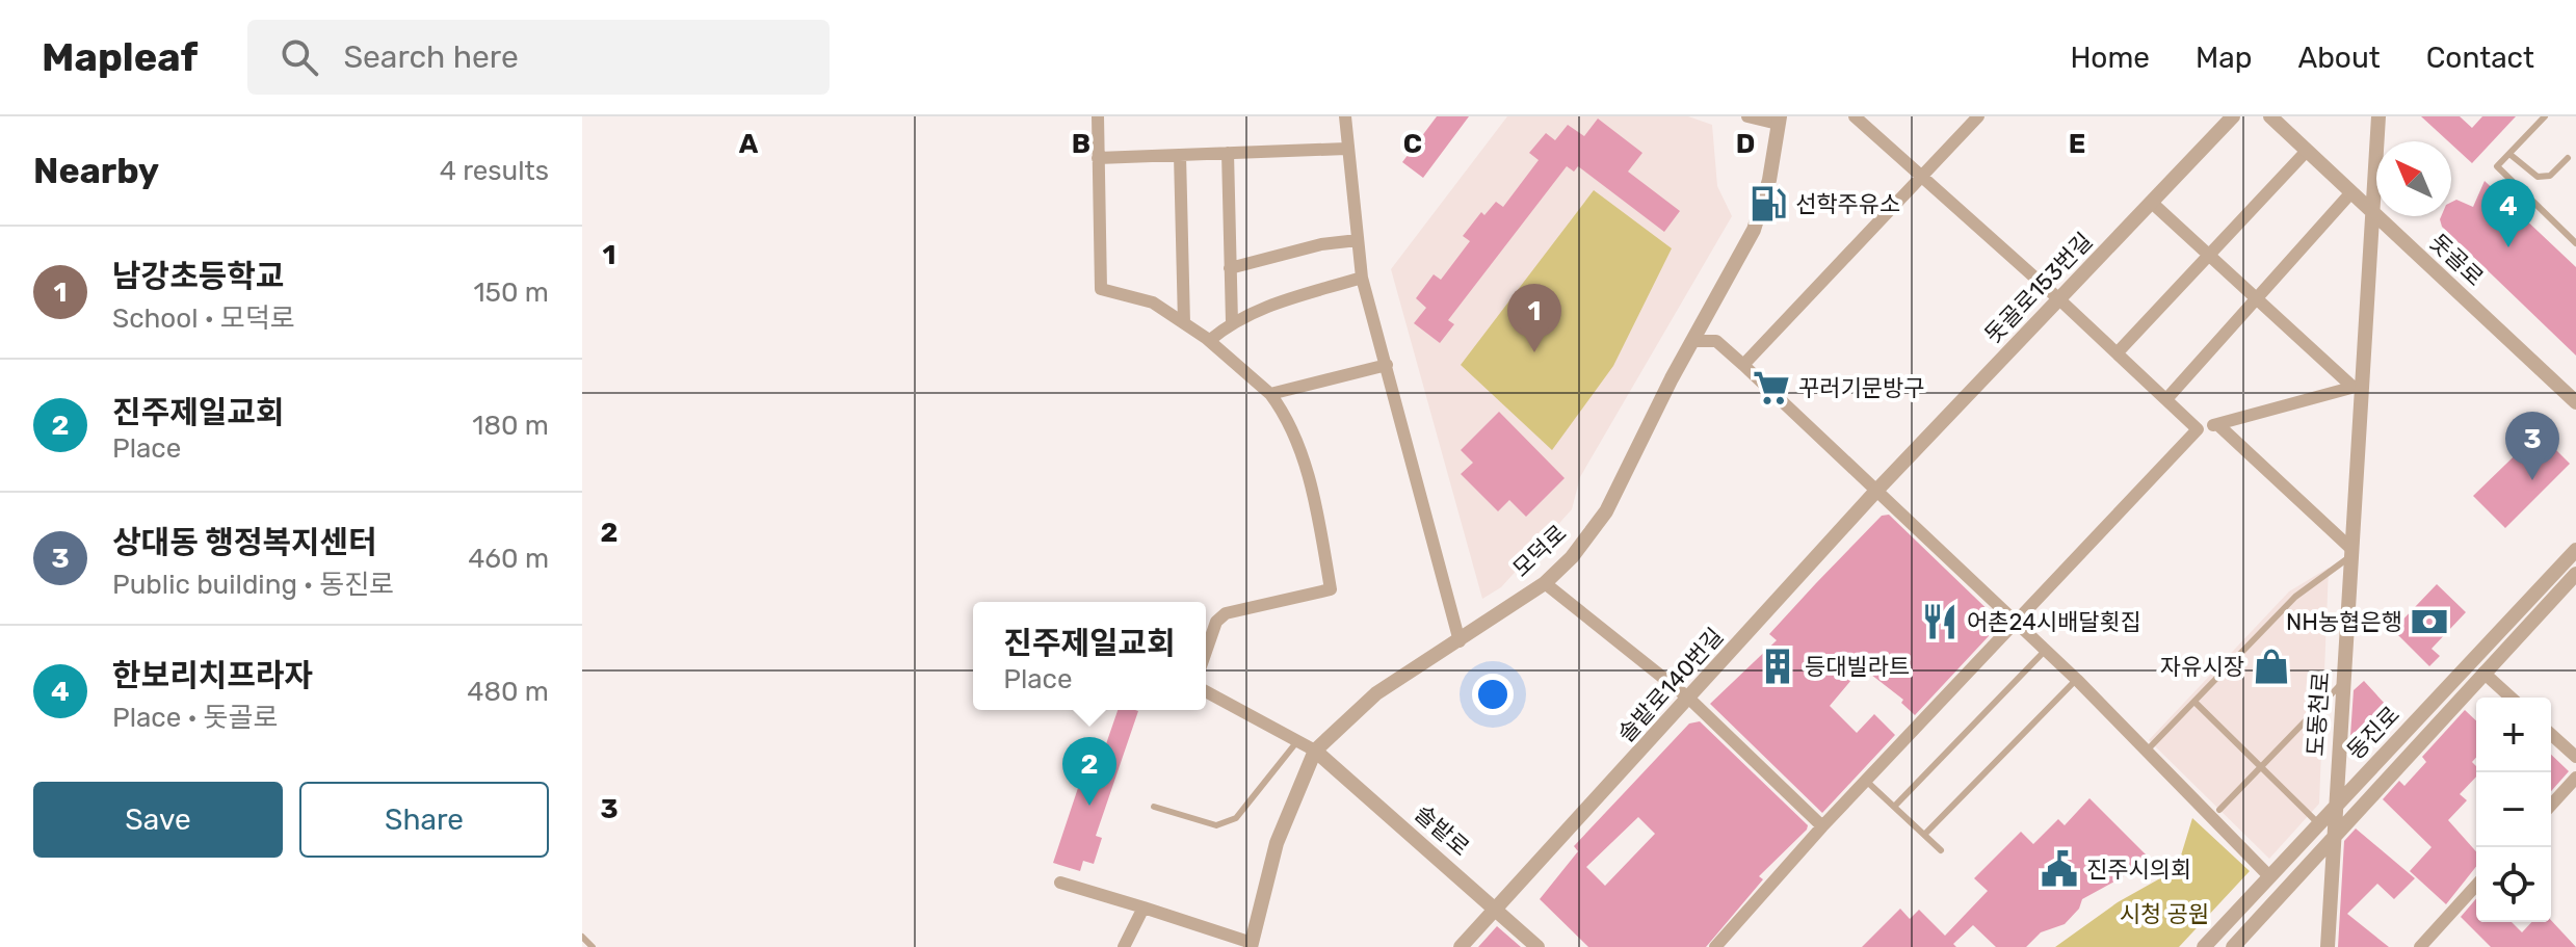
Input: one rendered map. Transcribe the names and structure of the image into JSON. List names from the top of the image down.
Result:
{
  "streets": {
    "street": [
      "돗골로",
      "돗골로153번길",
      "모덕로",
      "솔밭로140번길",
      "도동천로",
      "동진로",
      "솔밭로"
    ]
  },
  "crossings": [
    ["돗골로", "도동천로"],
    ["돗골로153번길", "솔밭로140번길"],
    ["모덕로", "솔밭로"],
    ["솔밭로140번길", "솔밭로"],
    ["도동천로", "동진로"]
  ],
  "parks": ["시청 공원"],
  "places": {
    "fuel station": ["선학주유소"],
    "supermarket": ["꾸러기문방구"],
    "restaurant": ["어촌24시배달횟집"],
    "bank": ["NH농협은행"],
    "building": ["등대빌라트"],
    "shop": ["자유시장"],
    "public building": ["진주시의회"]
  },
  "north": "top left",
  "page": {
    "header": "Mapleaf",
    "search": "Search here",
    "nav": [
      "Home",
      "Map",
      "About",
      "Contact"
    ],
    "heading": ["Nearby", "4 results"],
    "pins": [
      "4",
      "1",
      "3",
      "2"
    ],
    "list": [
      {
        "mark": "1",
        "name": "남강초등학교",
        "note": "School · 모덕로",
        "value": "150 m"
      },
      {
        "mark": "2",
        "name": "진주제일교회",
        "note": "Place",
        "value": "180 m"
      },
      {
        "mark": "3",
        "name": "상대동 행정복지센터",
        "note": "Public building · 동진로",
        "value": "460 m"
      },
      {
        "mark": "4",
        "name": "한보리치프라자",
        "note": "Place · 돗골로",
        "value": "480 m"
      }
    ],
    "popup": ["진주제일교회", "Place"],
    "map_buttons": ["+", "−"],
    "buttons": ["Save", "Share"]
  },
  "grid": {
    "columns": [
      "A",
      "B",
      "C",
      "D",
      "E"
    ],
    "rows": ["1", "2", "3"]
  }
}
